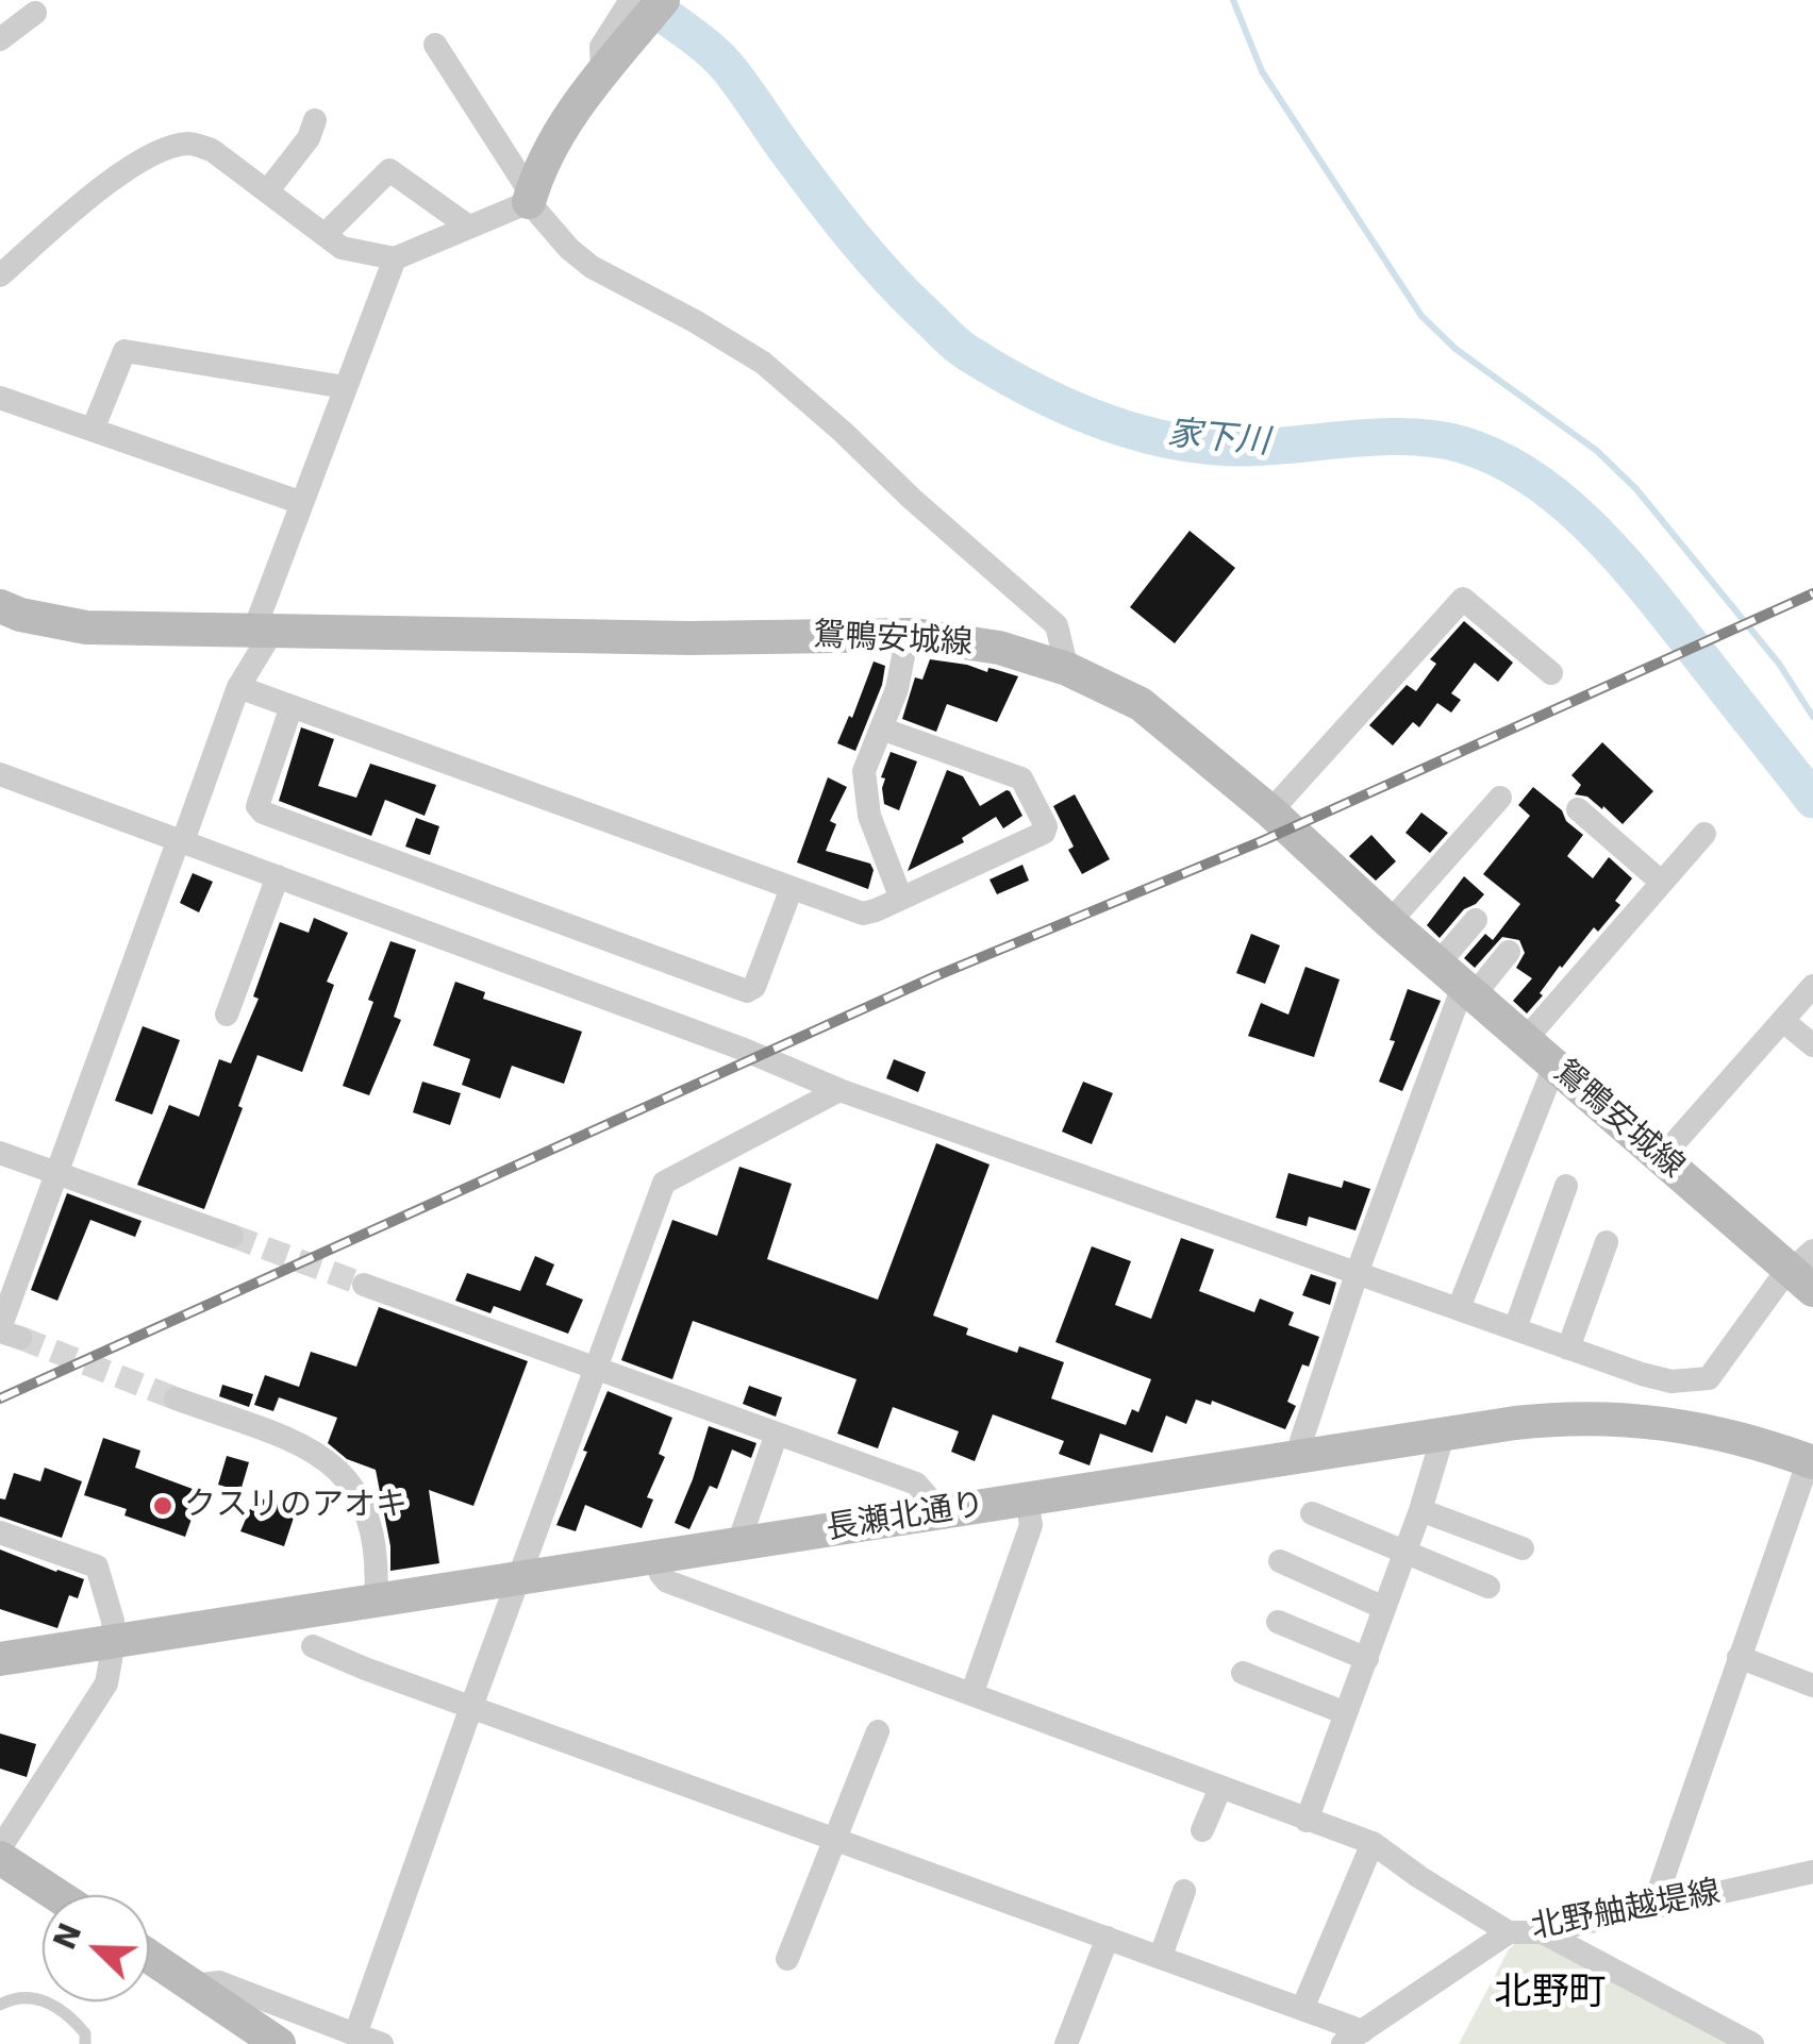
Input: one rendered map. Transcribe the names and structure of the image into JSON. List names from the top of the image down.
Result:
{
  "streets": {
    "street": ["鴛鴨安城線", "長瀬北通り", "北野舳越堤線"]
  },
  "districts": ["北野町"],
  "water": ["家下川"],
  "places": ["クスリのアオキ"],
  "north": "top left"
}
